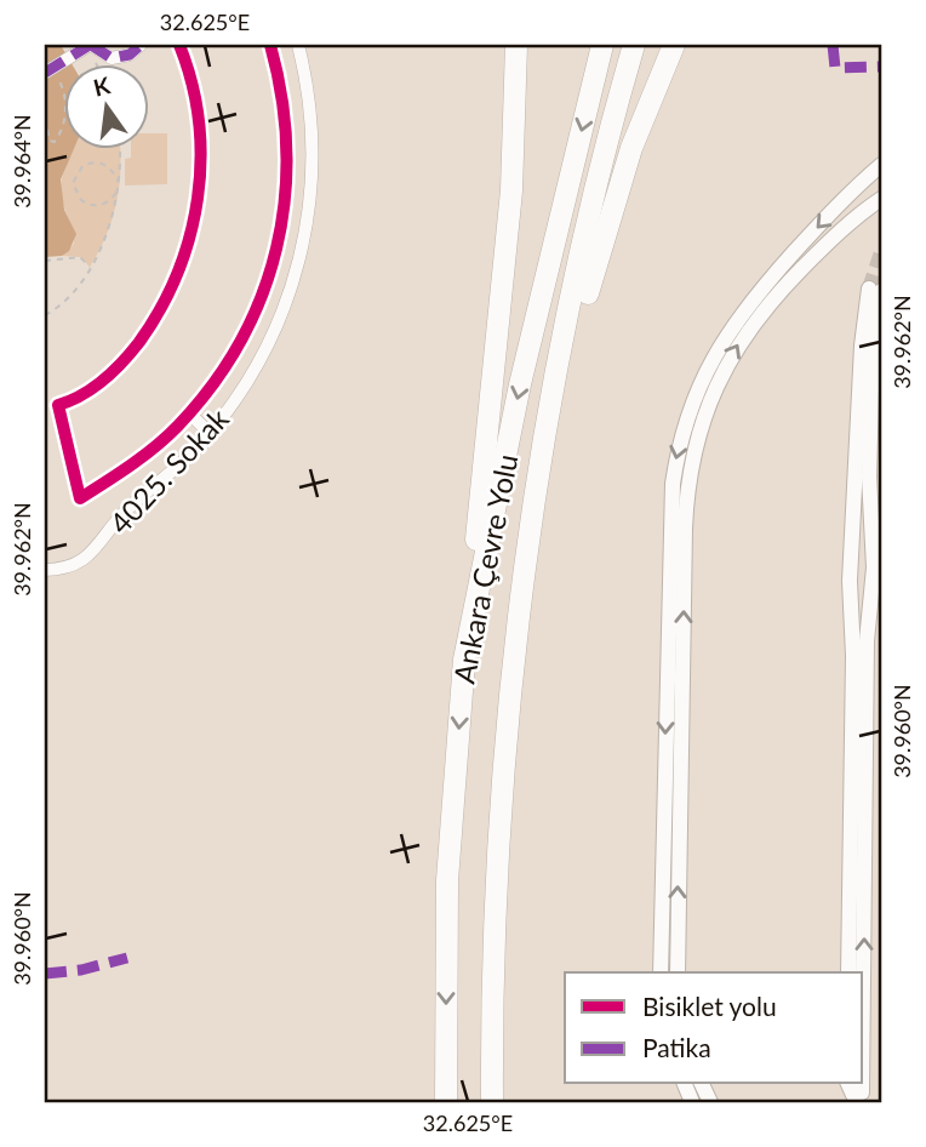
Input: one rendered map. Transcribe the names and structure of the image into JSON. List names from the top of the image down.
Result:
{
  "streets": {
    "highway": ["Ankara Çevre Yolu"],
    "street": ["4025. Sokak"]
  },
  "legend": ["Bisiklet yolu", "Patika"],
  "north": "top",
  "coordinates": [
    "32.625°E",
    "39.964°N",
    "39.962°N",
    "39.960°N"
  ]
}
